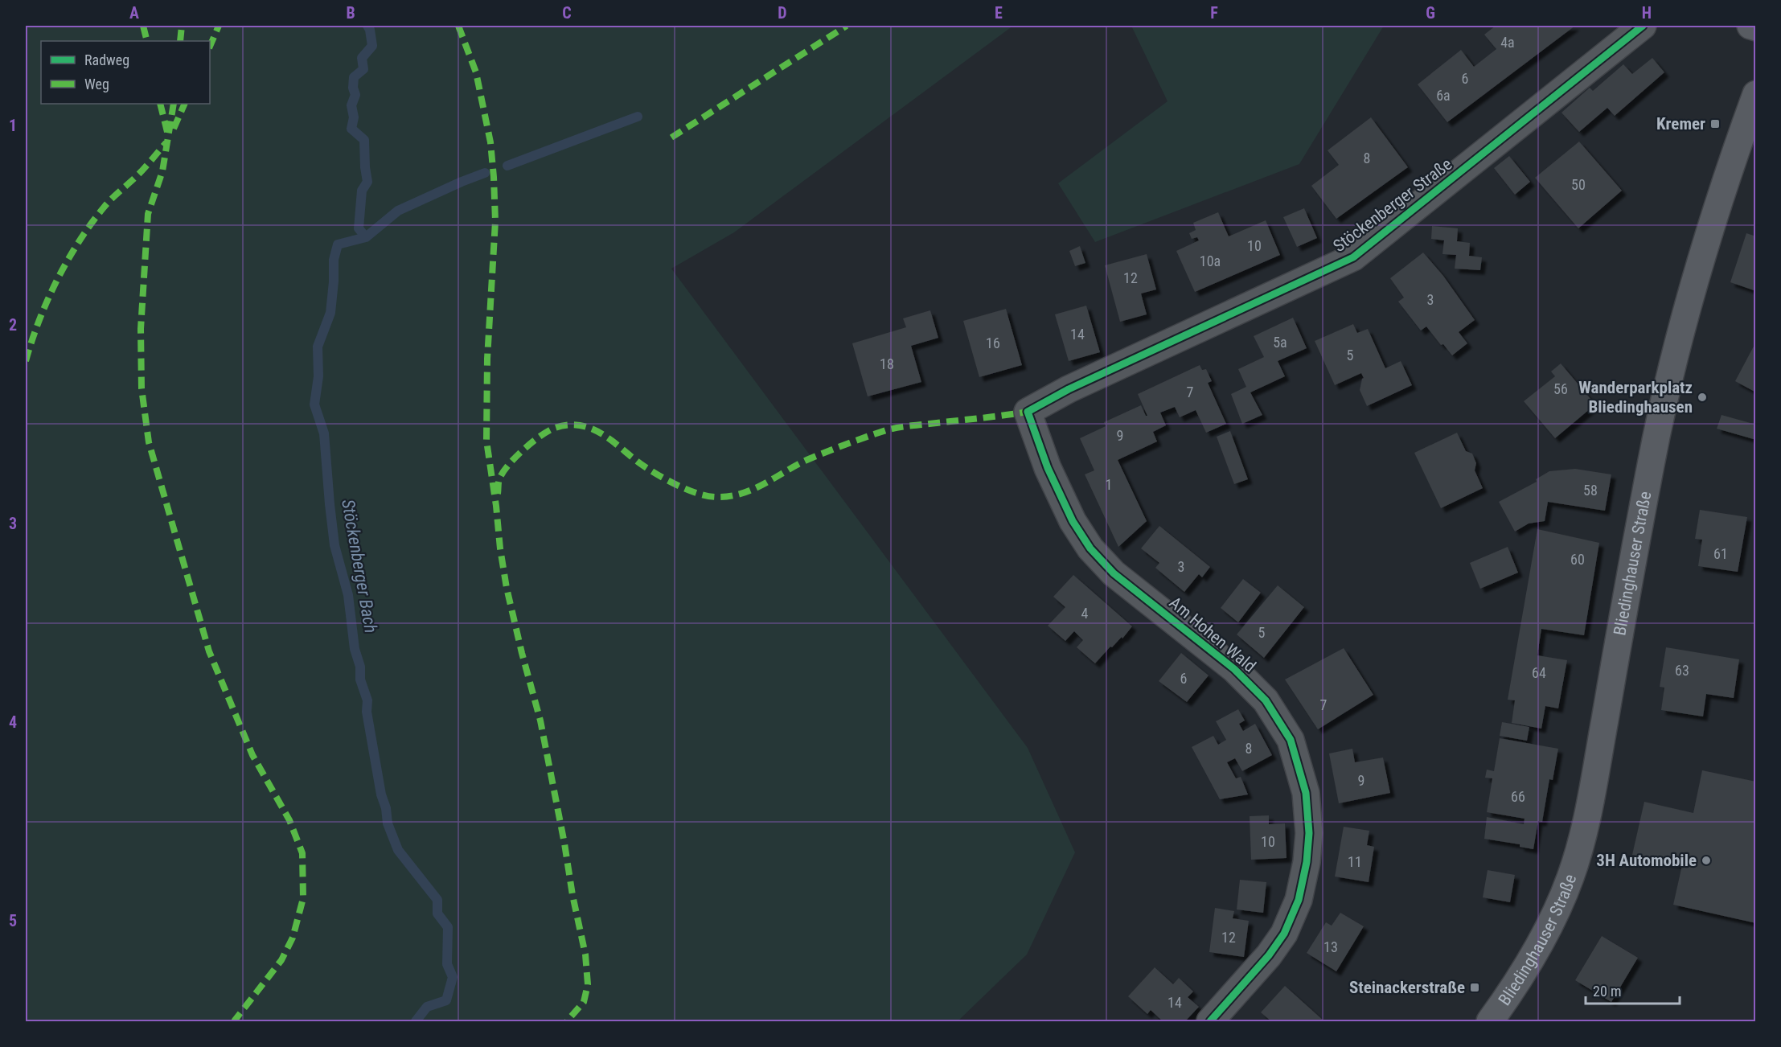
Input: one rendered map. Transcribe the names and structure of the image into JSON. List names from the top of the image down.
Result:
{
  "streets": {
    "main road": ["Bliedinghauser Straße"],
    "street": ["Stöckenberger Straße", "Am Hohen Wald"]
  },
  "crossings": [
    ["Stöckenberger Straße", "Am Hohen Wald"]
  ],
  "water": ["Stöckenberger Bach"],
  "places": {
    "transit": ["Kremer", "Steinackerstraße"],
    "other": ["Wanderparkplatz Bliedinghausen", "3H Automobile"]
  },
  "house_numbers": [
    "4a",
    "6",
    "6a",
    "8",
    "50",
    "10",
    "10a",
    "12",
    "3",
    "14",
    "5a",
    "16",
    "5",
    "18",
    "56",
    "7",
    "9",
    "1",
    "58",
    "61",
    "60",
    "3",
    "4",
    "5",
    "63",
    "64",
    "6",
    "7",
    "8",
    "9",
    "66",
    "10",
    "11",
    "12",
    "13",
    "14"
  ],
  "legend": ["Radweg", "Weg"],
  "scale_bar": "20 m",
  "grid": {
    "columns": [
      "A",
      "B",
      "C",
      "D",
      "E",
      "F",
      "G",
      "H"
    ],
    "rows": [
      "1",
      "2",
      "3",
      "4",
      "5"
    ]
  }
}
